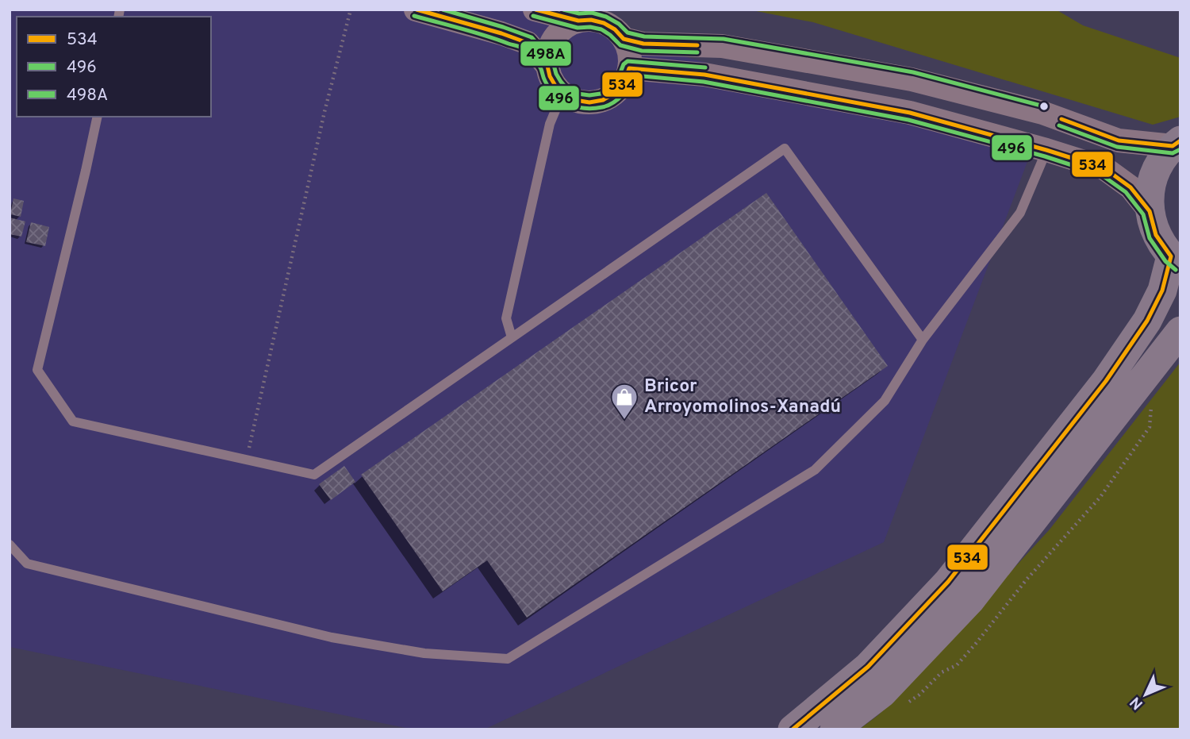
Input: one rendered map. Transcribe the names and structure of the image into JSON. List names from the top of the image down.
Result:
{
  "places": {
    "shop": ["Bricor Arroyomolinos-Xanadú"]
  },
  "lines": ["transit line 534", "transit line 498A", "transit line 496"],
  "legend": ["534", "496", "498A"],
  "north": "bottom left"
}
